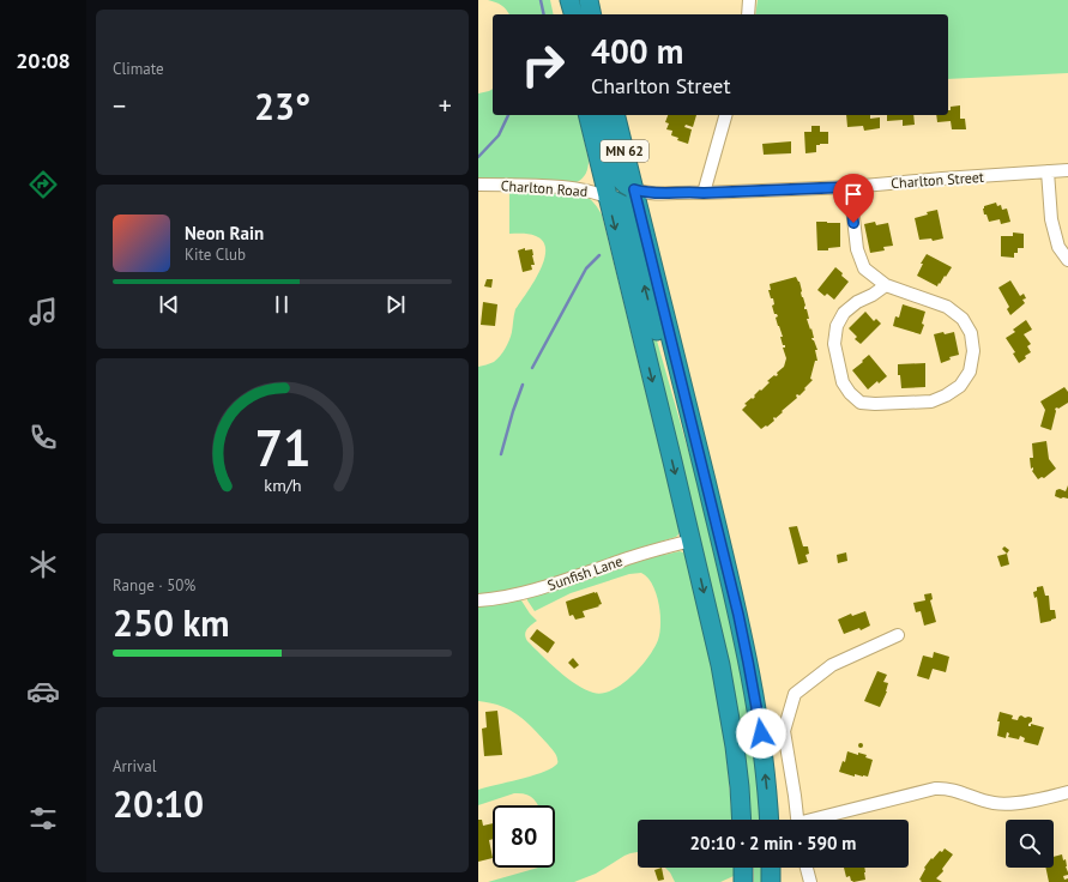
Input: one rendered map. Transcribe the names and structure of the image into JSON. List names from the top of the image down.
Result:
{
  "streets": {
    "highway": ["MN 62"],
    "street": ["Charlton Street", "Charlton Road", "Sunfish Lane"]
  },
  "crossings": [
    ["MN 62", "Charlton Street"],
    ["MN 62", "Charlton Road"],
    ["MN 62", "Sunfish Lane"]
  ],
  "page": {
    "tabs": "20:08",
    "tile": [
      "Climate",
      ["Range · 50%", "250 km"],
      ["Arrival", "20:10"]
    ],
    "turn": ["400 m", "Charlton Street"],
    "heat": ["−", "23°", "+"],
    "song": ["Neon Rain", "Kite Club"],
    "limit": "80",
    "trip": "20:10 · 2 min · 590 m",
    "gauge": ["71", "km/h"]
  }
}
